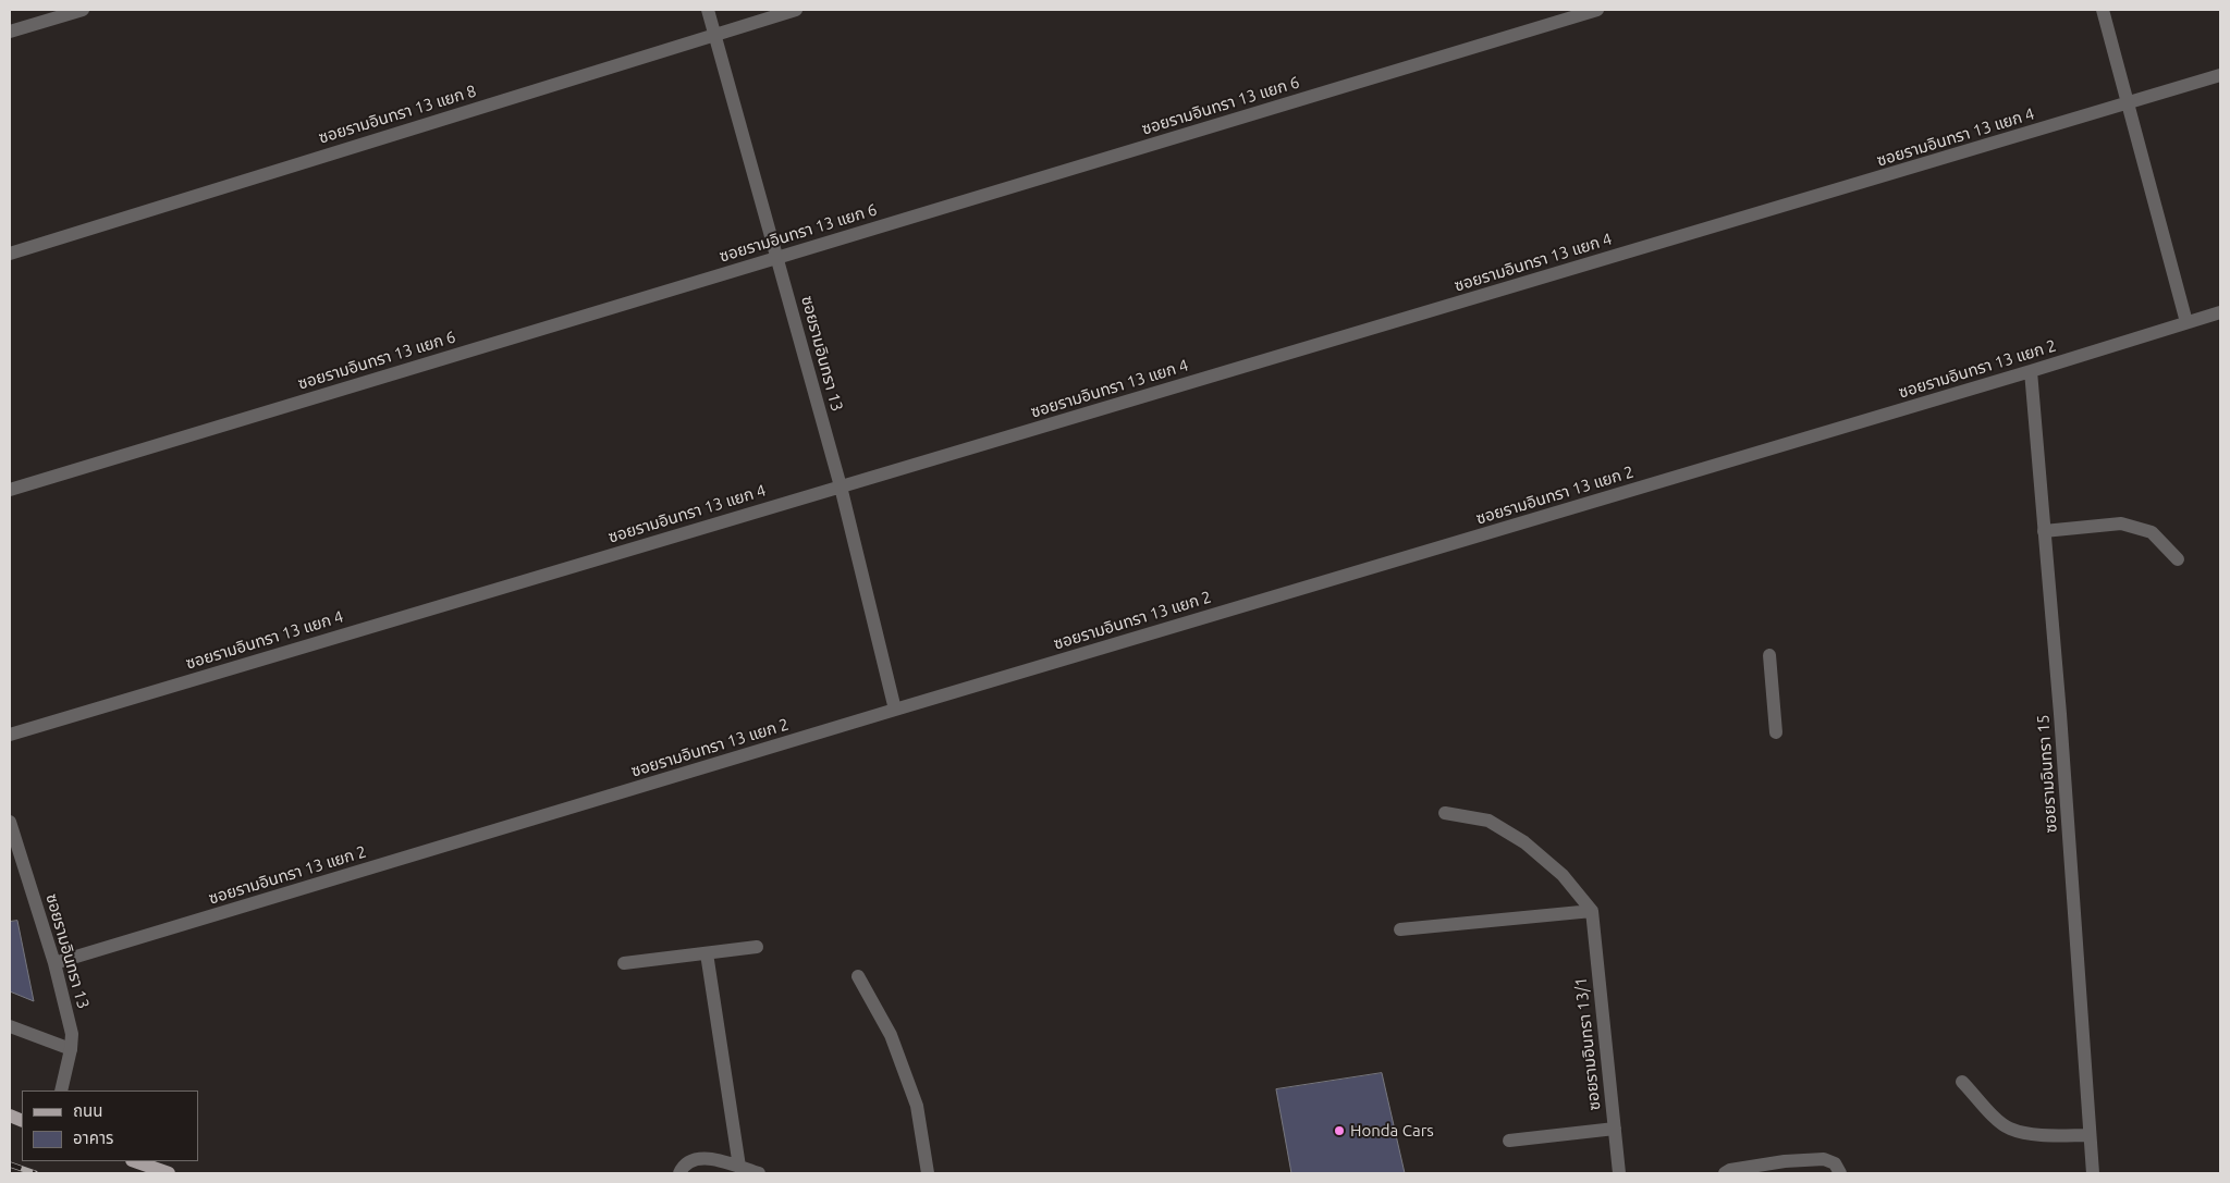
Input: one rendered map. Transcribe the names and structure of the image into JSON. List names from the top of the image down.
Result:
{
  "streets": {
    "street": [
      "ซอยรามอินทรา 13 แยก 6",
      "ซอยรามอินทรา 13 แยก 8",
      "ซอยรามอินทรา 13 แยก 4",
      "ซอยรามอินทรา 13",
      "ซอยรามอินทรา 13 แยก 2",
      "ซอยรามอินทรา 15",
      "ซอยรามอินทรา 13/1"
    ]
  },
  "crossings": [
    ["ซอยรามอินทรา 13 แยก 6", "ซอยรามอินทรา 13"],
    ["ซอยรามอินทรา 13 แยก 8", "ซอยรามอินทรา 13"],
    ["ซอยรามอินทรา 13 แยก 4", "ซอยรามอินทรา 13"],
    ["ซอยรามอินทรา 13", "ซอยรามอินทรา 13 แยก 2"],
    ["ซอยรามอินทรา 13 แยก 2", "ซอยรามอินทรา 15"]
  ],
  "places": ["Honda Cars"],
  "legend": ["ถนน", "อาคาร"]
}
